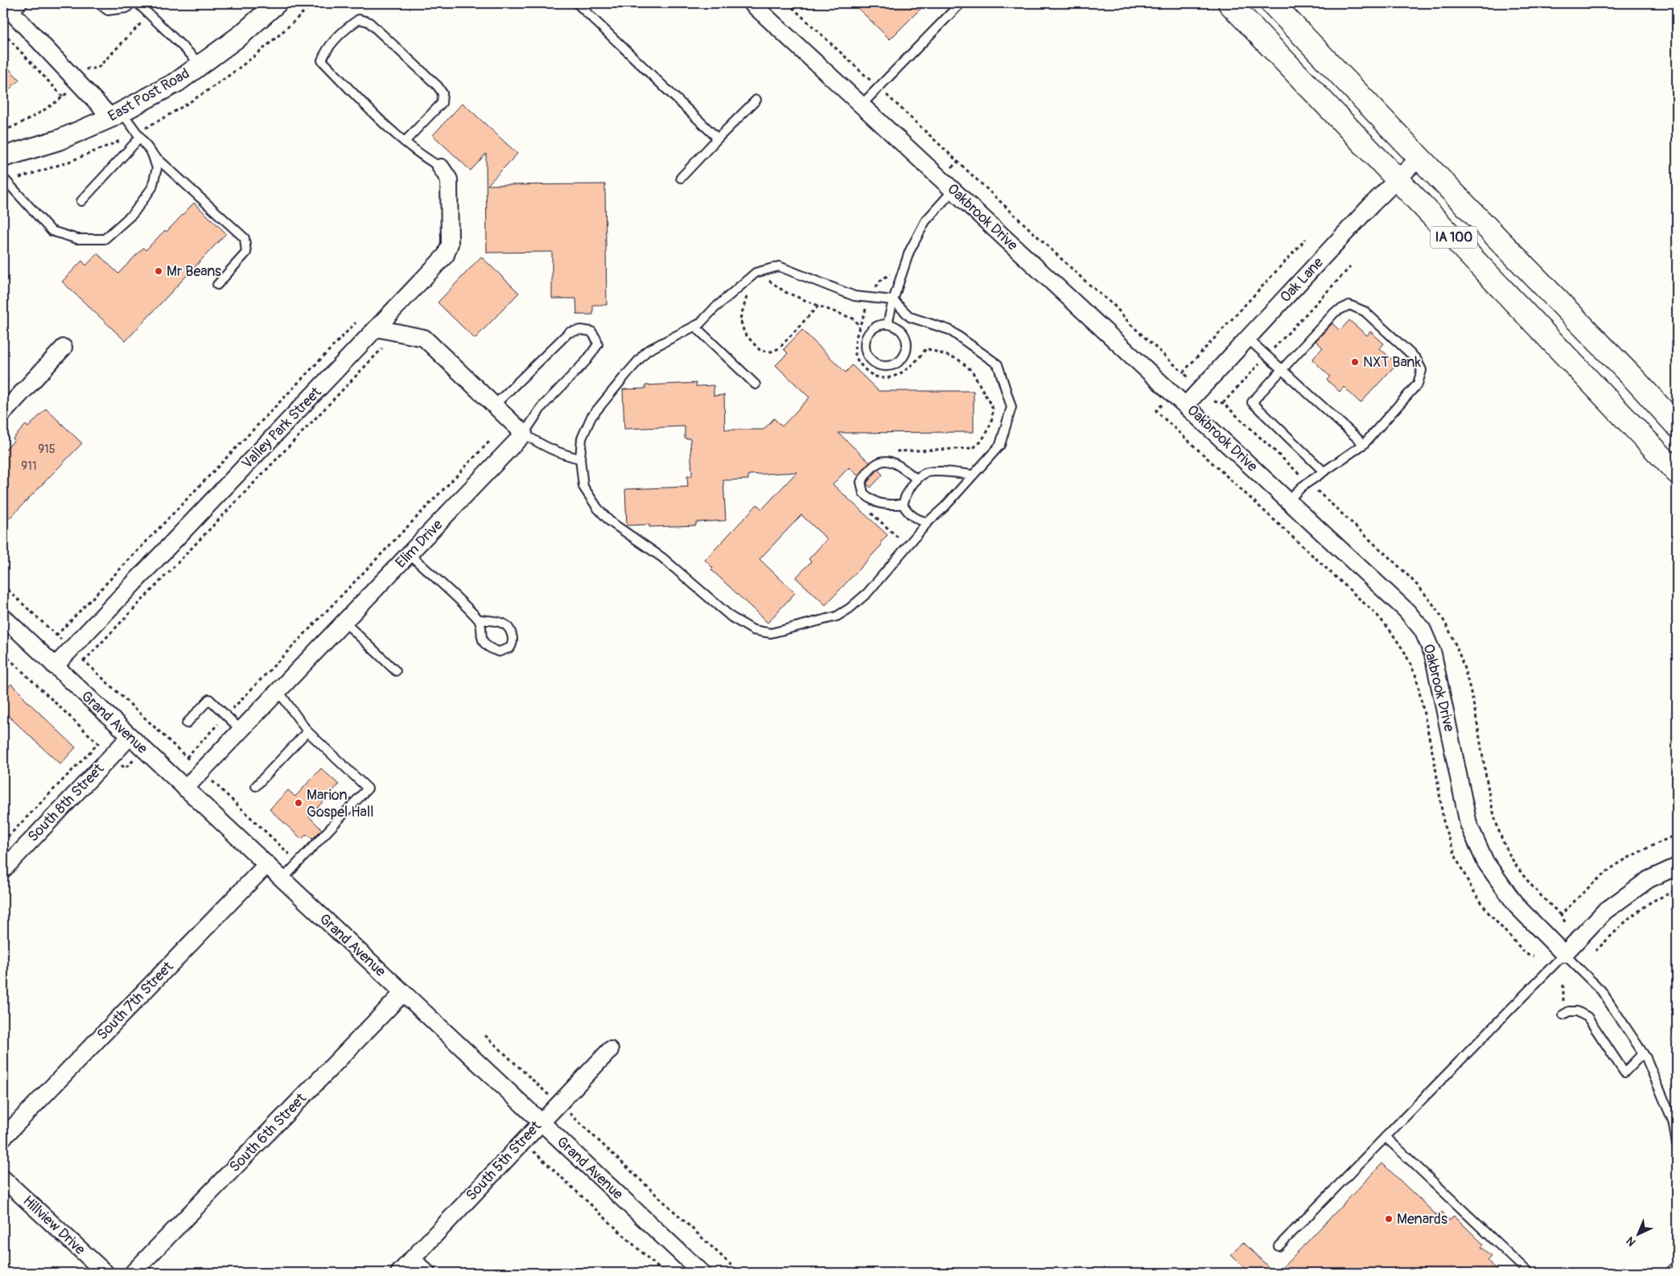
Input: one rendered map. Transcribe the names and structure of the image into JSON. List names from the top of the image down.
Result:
{
  "streets": {
    "highway": ["IA 100"],
    "street": [
      "East Post Road",
      "Oakbrook Drive",
      "Oak Lane",
      "Valley Park Street",
      "Elim Drive",
      "Grand Avenue",
      "South 8th Street",
      "South 7th Street",
      "South 6th Street",
      "South 5th Street",
      "Hillview Drive"
    ]
  },
  "crossings": [
    ["Oakbrook Drive", "Oak Lane"],
    ["IA 100", "Oak Lane"],
    ["Valley Park Street", "Grand Avenue"],
    ["Elim Drive", "Grand Avenue"],
    ["Grand Avenue", "South 8th Street"],
    ["Grand Avenue", "South 7th Street"],
    ["Grand Avenue", "South 6th Street"],
    ["Grand Avenue", "South 5th Street"]
  ],
  "places": [
    "Mr Beans",
    "NXT Bank",
    "Marion Gospel Hall",
    "Menards"
  ],
  "house_numbers": ["915", "911"],
  "north": "bottom left"
}
